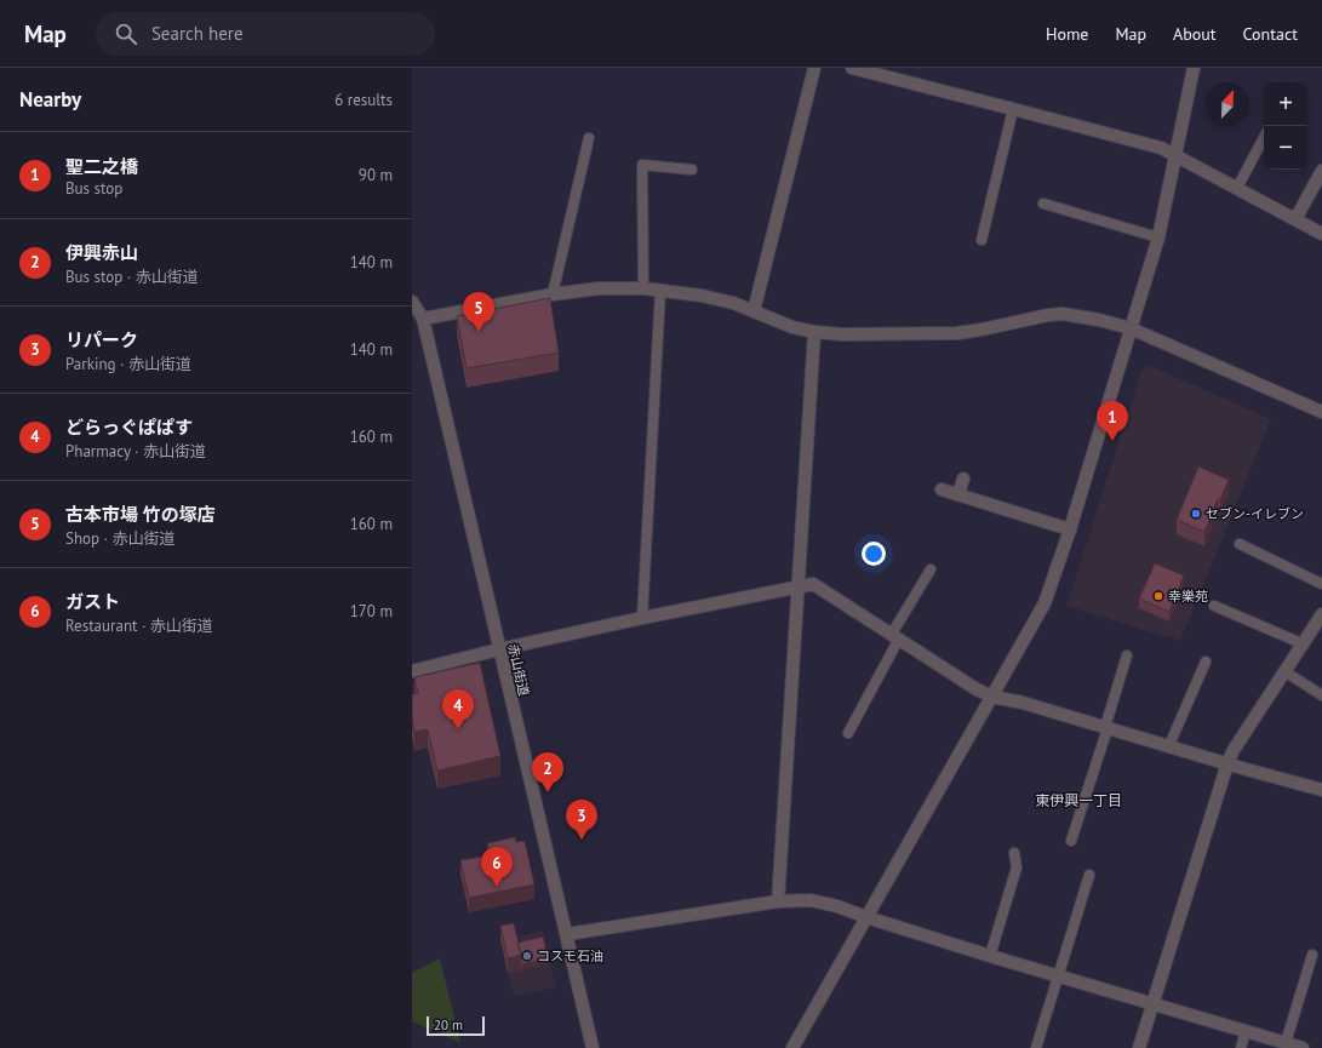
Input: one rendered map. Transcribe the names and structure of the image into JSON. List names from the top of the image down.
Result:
{
  "streets": {
    "street": ["赤山街道"]
  },
  "districts": ["東伊興一丁目"],
  "places": ["セブン-イレブン", "幸樂苑", "コスモ石油"],
  "scale_bar": "20 m",
  "north": "top right",
  "page": {
    "header": "Map",
    "search": "Search here",
    "nav": [
      "Home",
      "Map",
      "About",
      "Contact"
    ],
    "heading": ["Nearby", "6 results"],
    "map_buttons": ["+", "−"],
    "list": [
      {
        "mark": "1",
        "name": "聖二之橋",
        "note": "Bus stop",
        "value": "90 m"
      },
      {
        "mark": "2",
        "name": "伊興赤山",
        "note": "Bus stop · 赤山街道",
        "value": "140 m"
      },
      {
        "mark": "3",
        "name": "リパーク",
        "note": "Parking · 赤山街道",
        "value": "140 m"
      },
      {
        "mark": "4",
        "name": "どらっぐぱぱす",
        "note": "Pharmacy · 赤山街道",
        "value": "160 m"
      },
      {
        "mark": "5",
        "name": "古本市場 竹の塚店",
        "note": "Shop · 赤山街道",
        "value": "160 m"
      },
      {
        "mark": "6",
        "name": "ガスト",
        "note": "Restaurant · 赤山街道",
        "value": "170 m"
      }
    ],
    "pins": [
      "5",
      "1",
      "4",
      "2",
      "3",
      "6"
    ],
    "scale": "20 m"
  }
}
